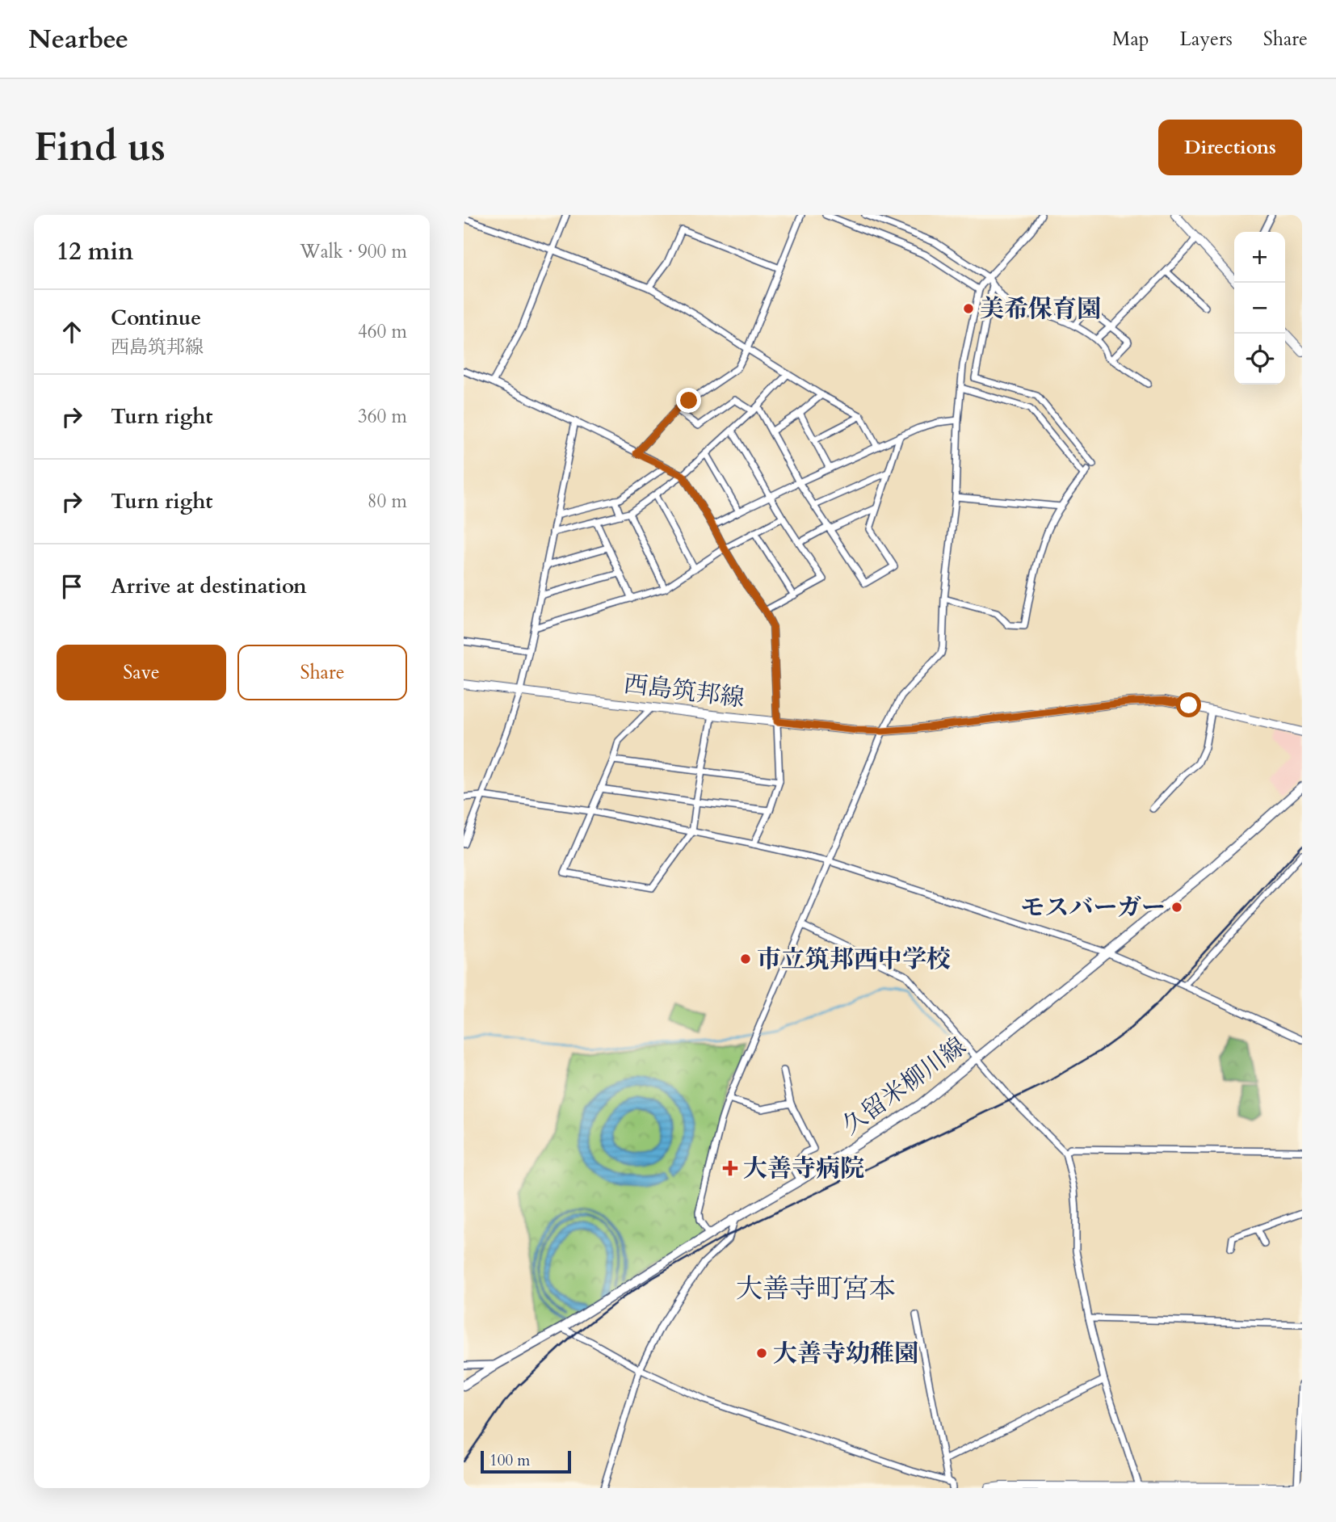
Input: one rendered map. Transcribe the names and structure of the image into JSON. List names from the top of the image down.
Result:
{
  "streets": {
    "main road": ["西島筑邦線", "久留米柳川線"]
  },
  "districts": ["大善寺町宮本"],
  "places": {
    "other": [
      "美希保育園",
      "モスバーガー",
      "市立筑邦西中学校",
      "大善寺幼稚園"
    ],
    "health": ["大善寺病院"]
  },
  "scale_bar": "100 m",
  "page": {
    "header": "Nearbee",
    "nav": ["Map", "Layers", "Share"],
    "buttons": [
      "Directions",
      ["Save", "Share"]
    ],
    "title": "Find us",
    "heading": ["12 min", "Walk · 900 m"],
    "map_buttons": ["+", "−"],
    "list": [
      ["Continue", "西島筑邦線", "460 m"],
      ["Turn right", "360 m"],
      ["Turn right", "80 m"],
      "Arrive at destination"
    ],
    "scale": "100 m"
  }
}
